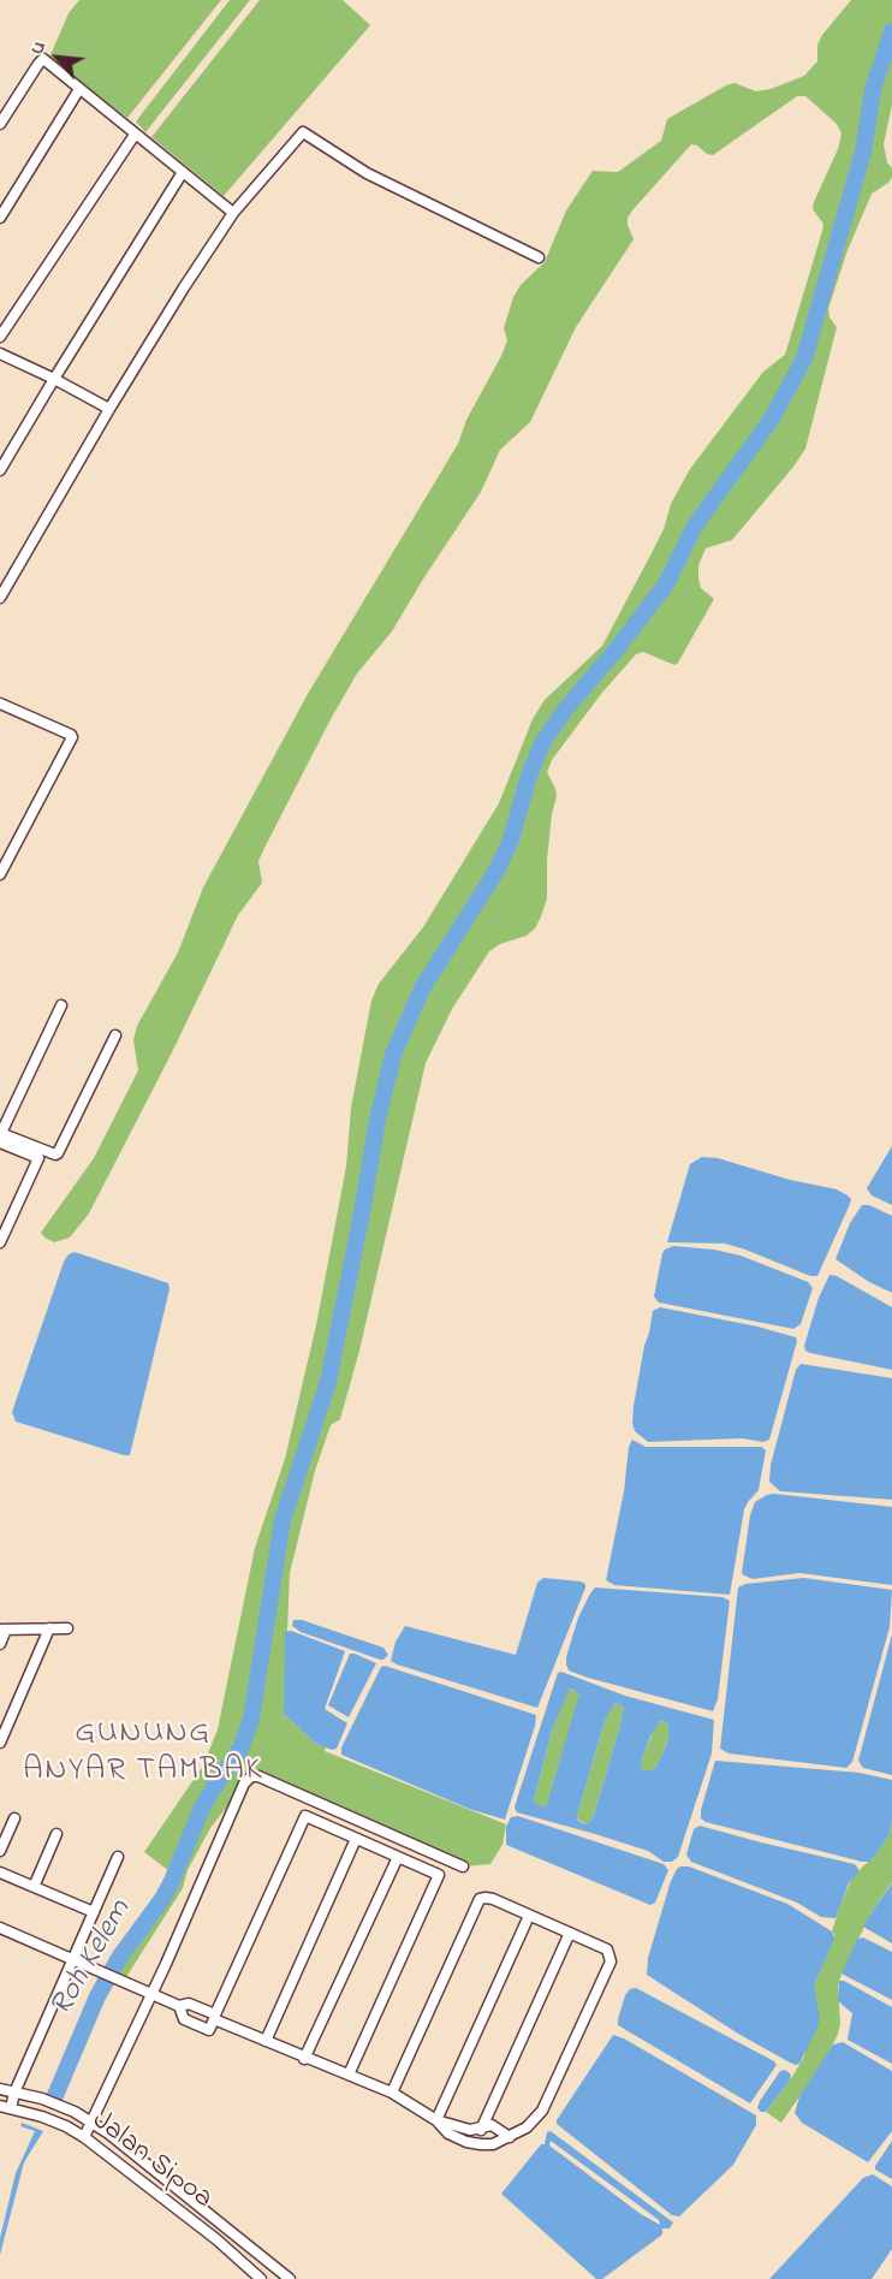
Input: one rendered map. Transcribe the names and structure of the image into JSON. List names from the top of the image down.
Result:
{
  "streets": {
    "street": ["Jalan Sipoa"]
  },
  "districts": ["GUNUNG ANYAR TAMBAK"],
  "water": ["Roh Kelem"],
  "north": "top left"
}
